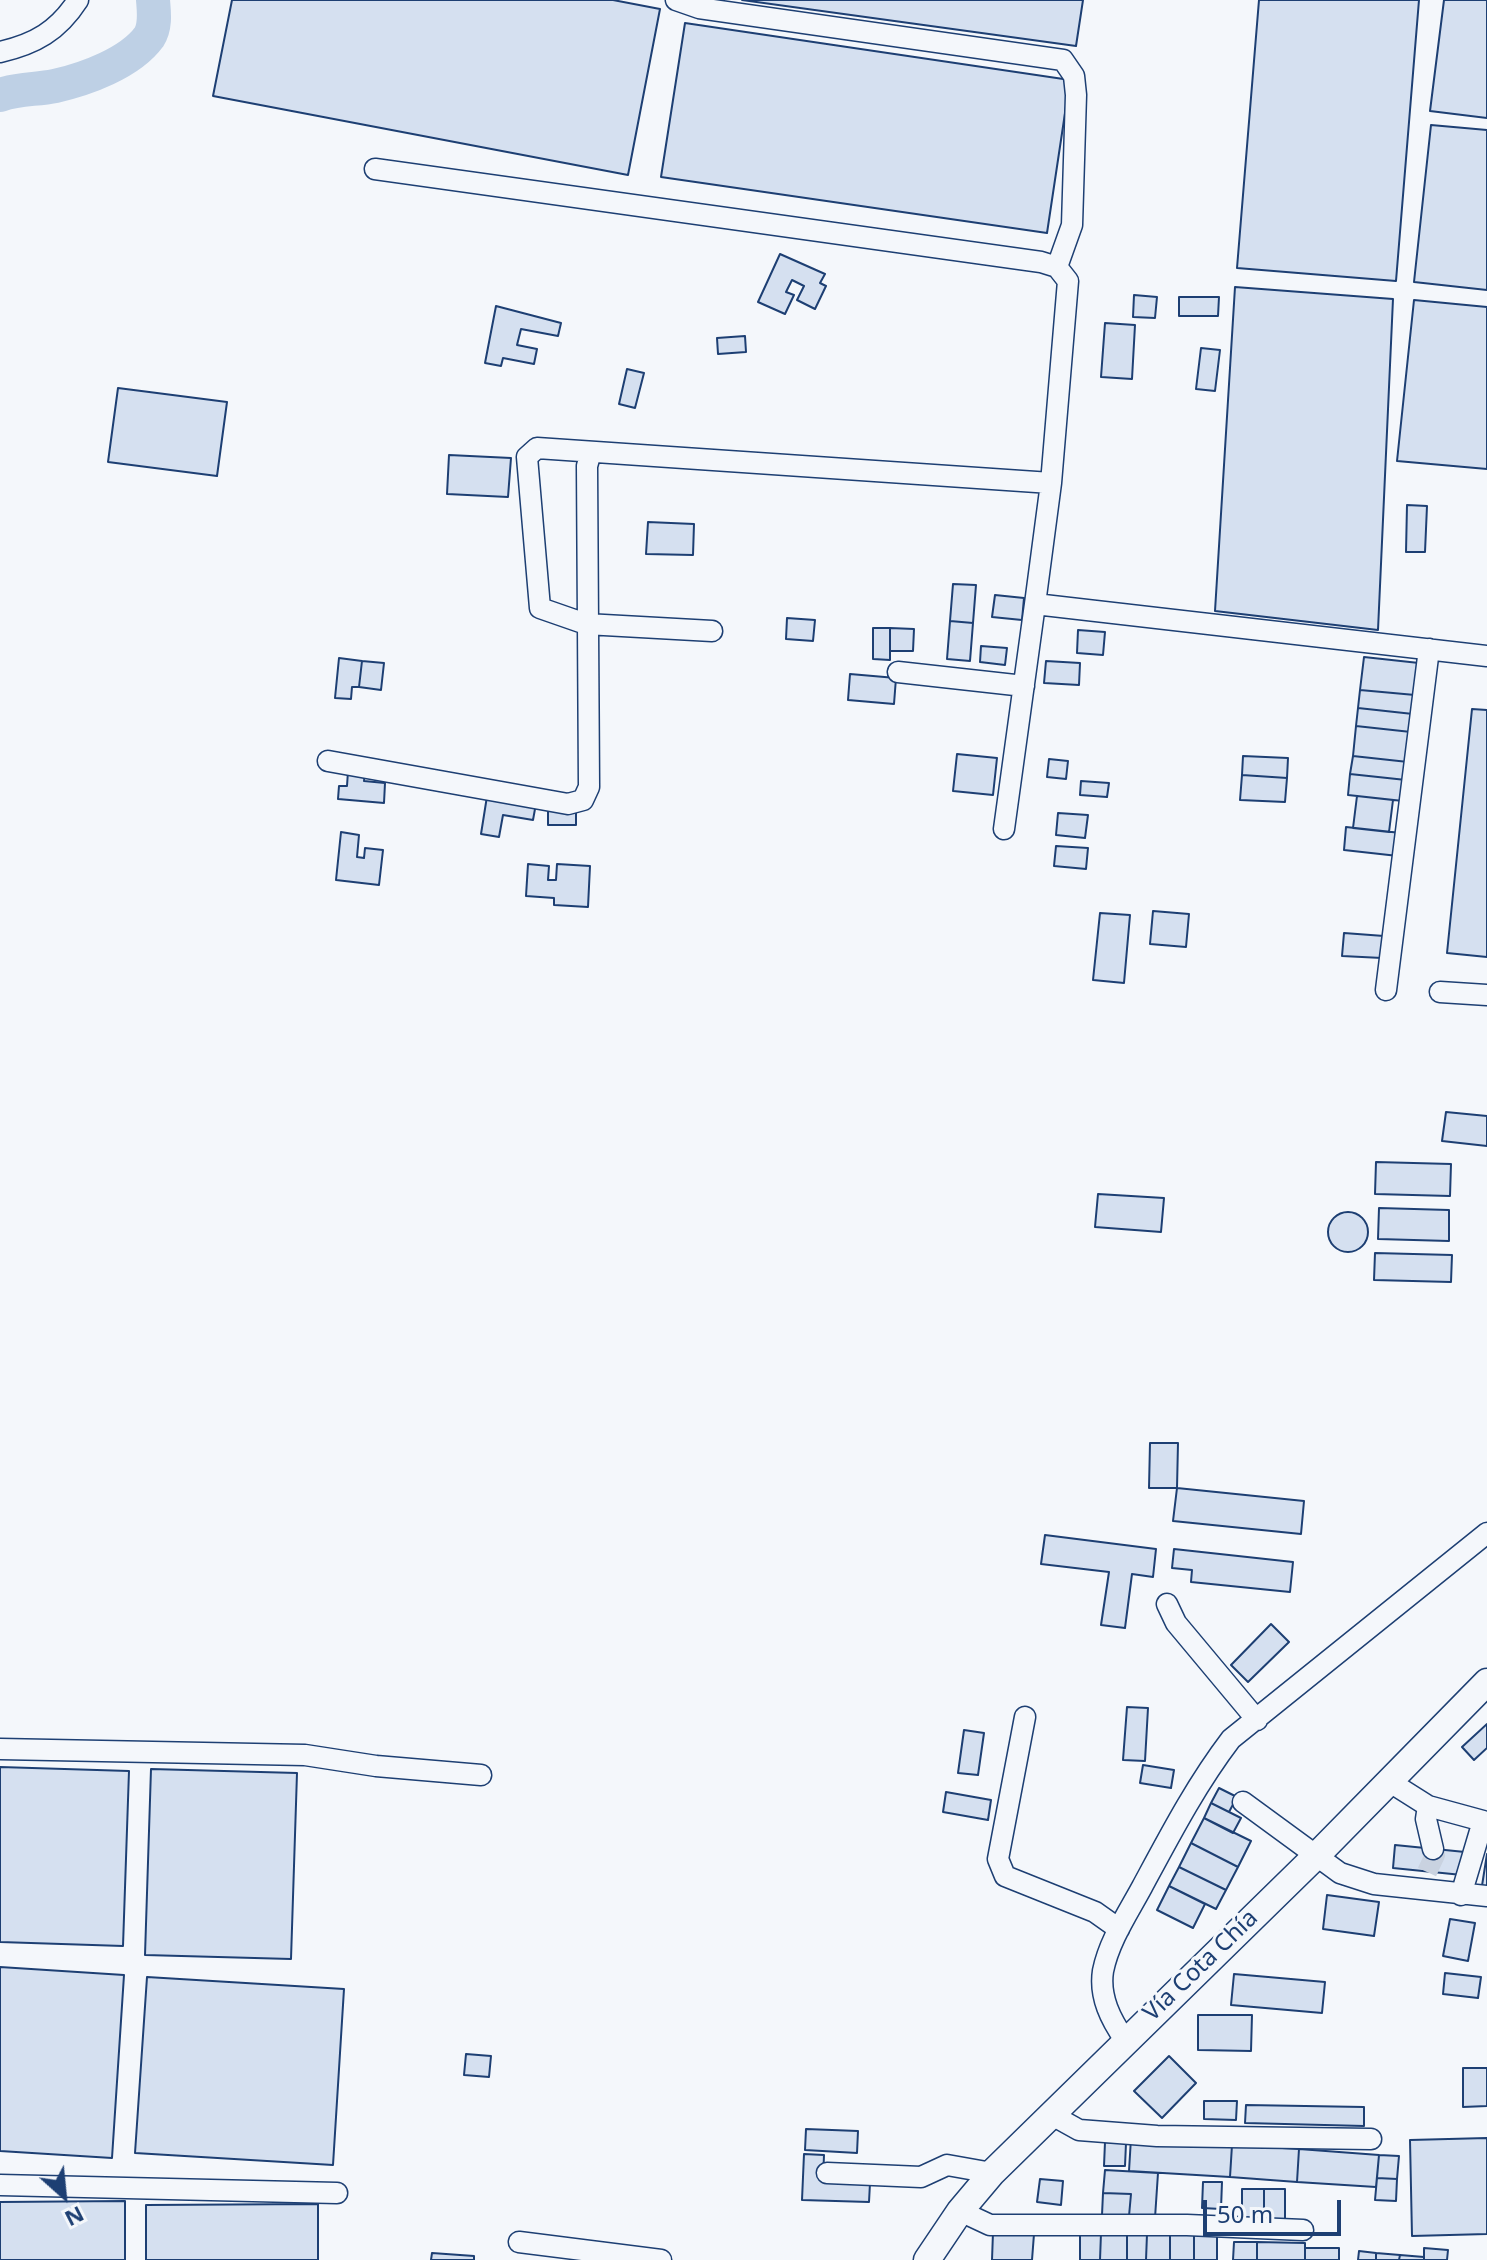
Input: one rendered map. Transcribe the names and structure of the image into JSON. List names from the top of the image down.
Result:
{
  "streets": {
    "main road": ["Vía Cota Chía"]
  },
  "scale_bar": "50 m",
  "north": "bottom right"
}
